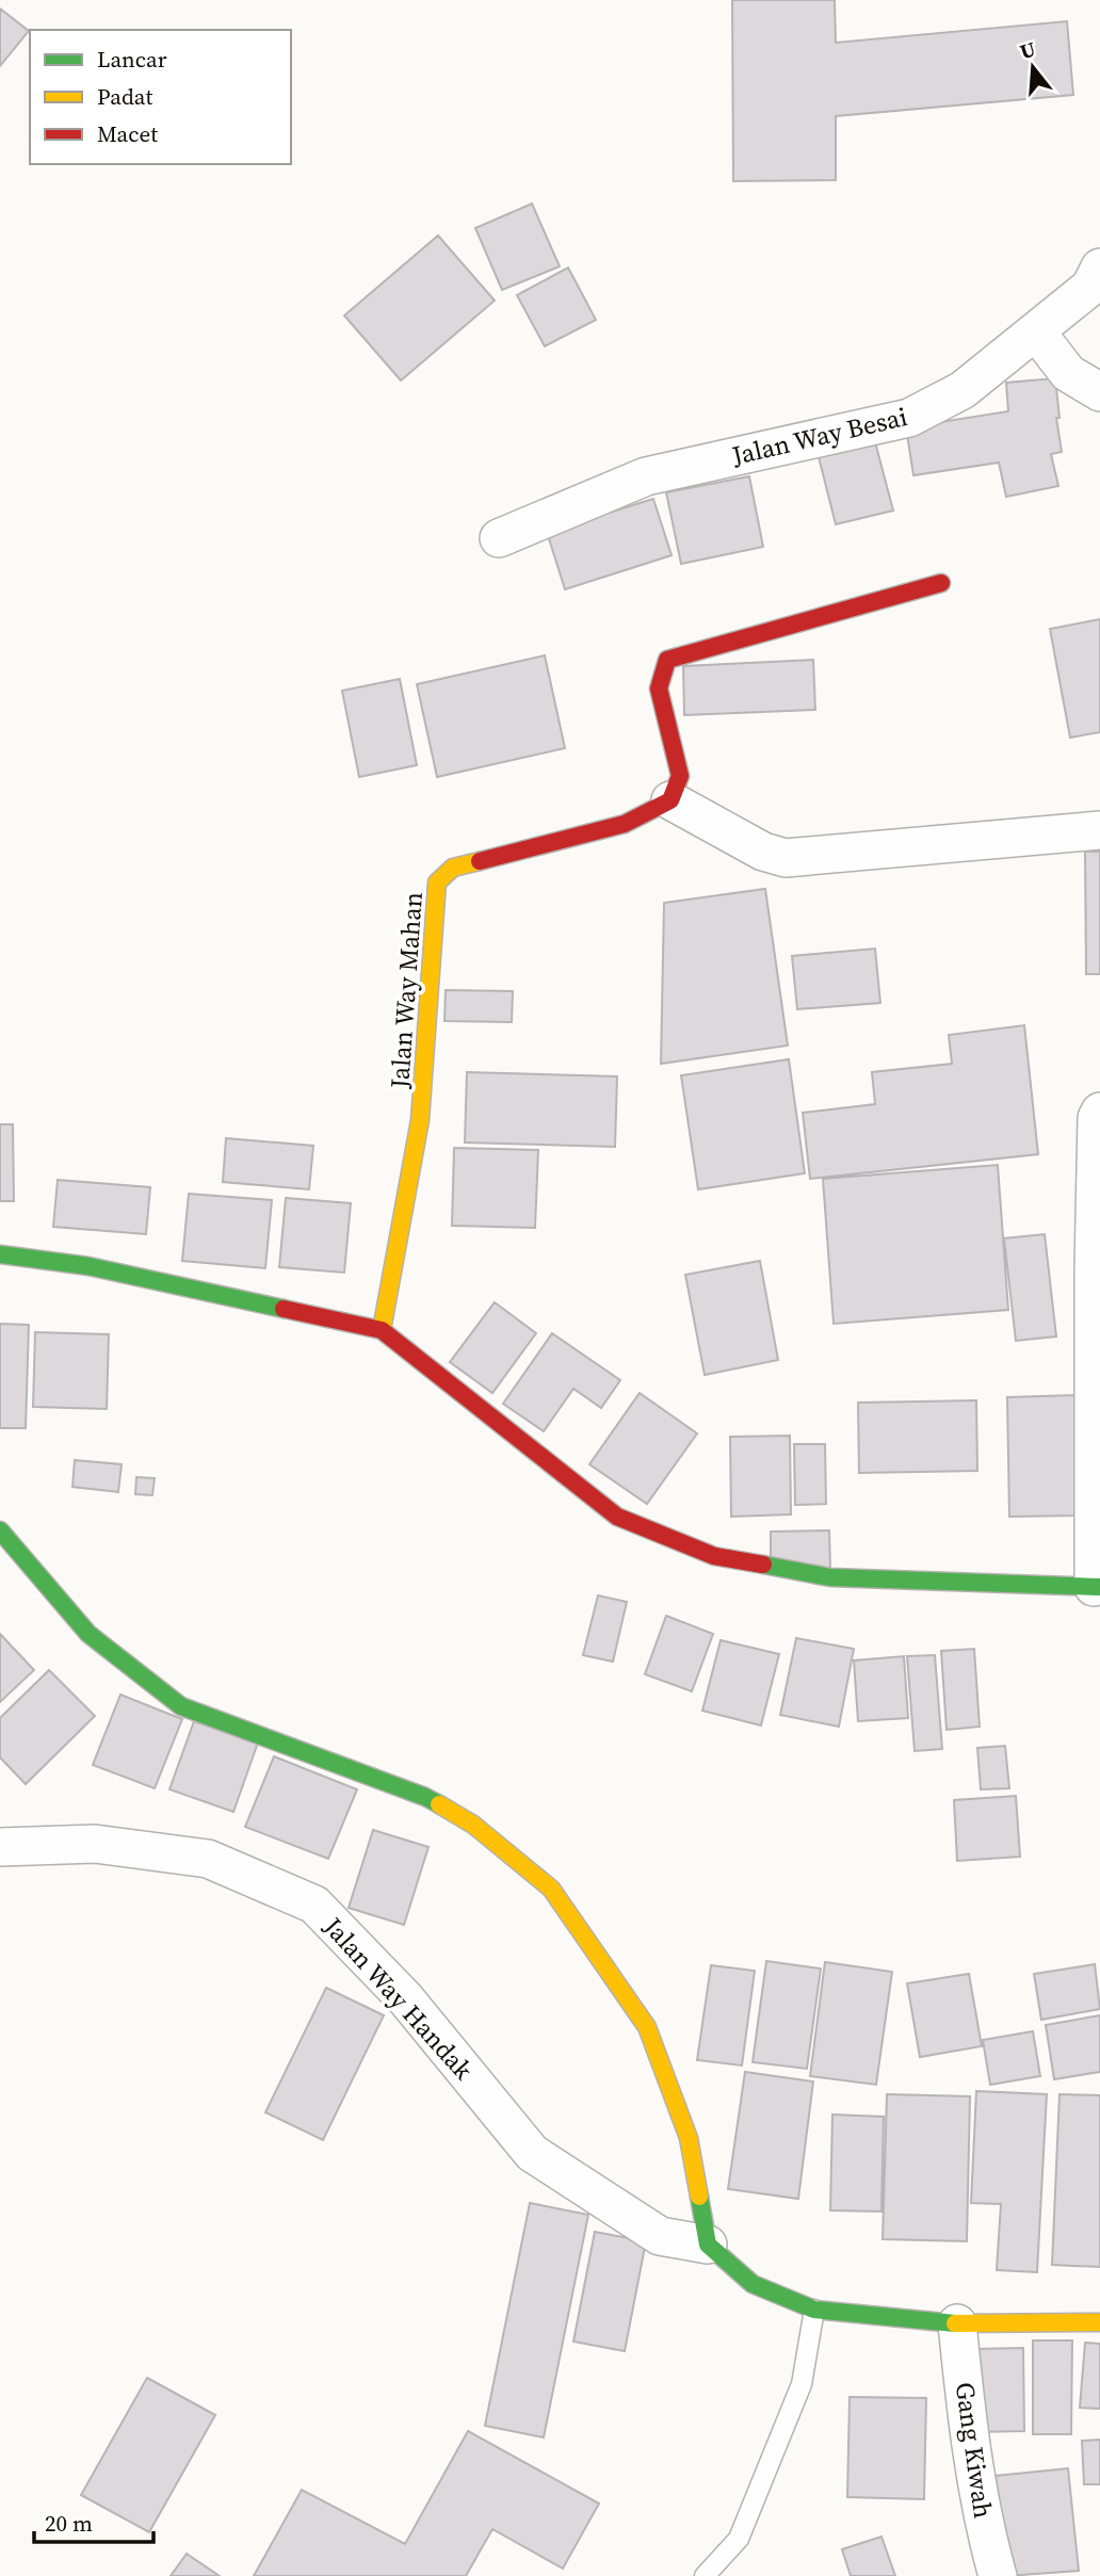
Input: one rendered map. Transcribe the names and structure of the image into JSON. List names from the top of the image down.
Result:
{
  "streets": {
    "street": [
      "Jalan Way Besai",
      "Jalan Way Mahan",
      "Jalan Way Handak",
      "Gang Kiwah"
    ]
  },
  "legend": ["Lancar", "Padat", "Macet"],
  "scale_bar": "20 m",
  "north": "top"
}
